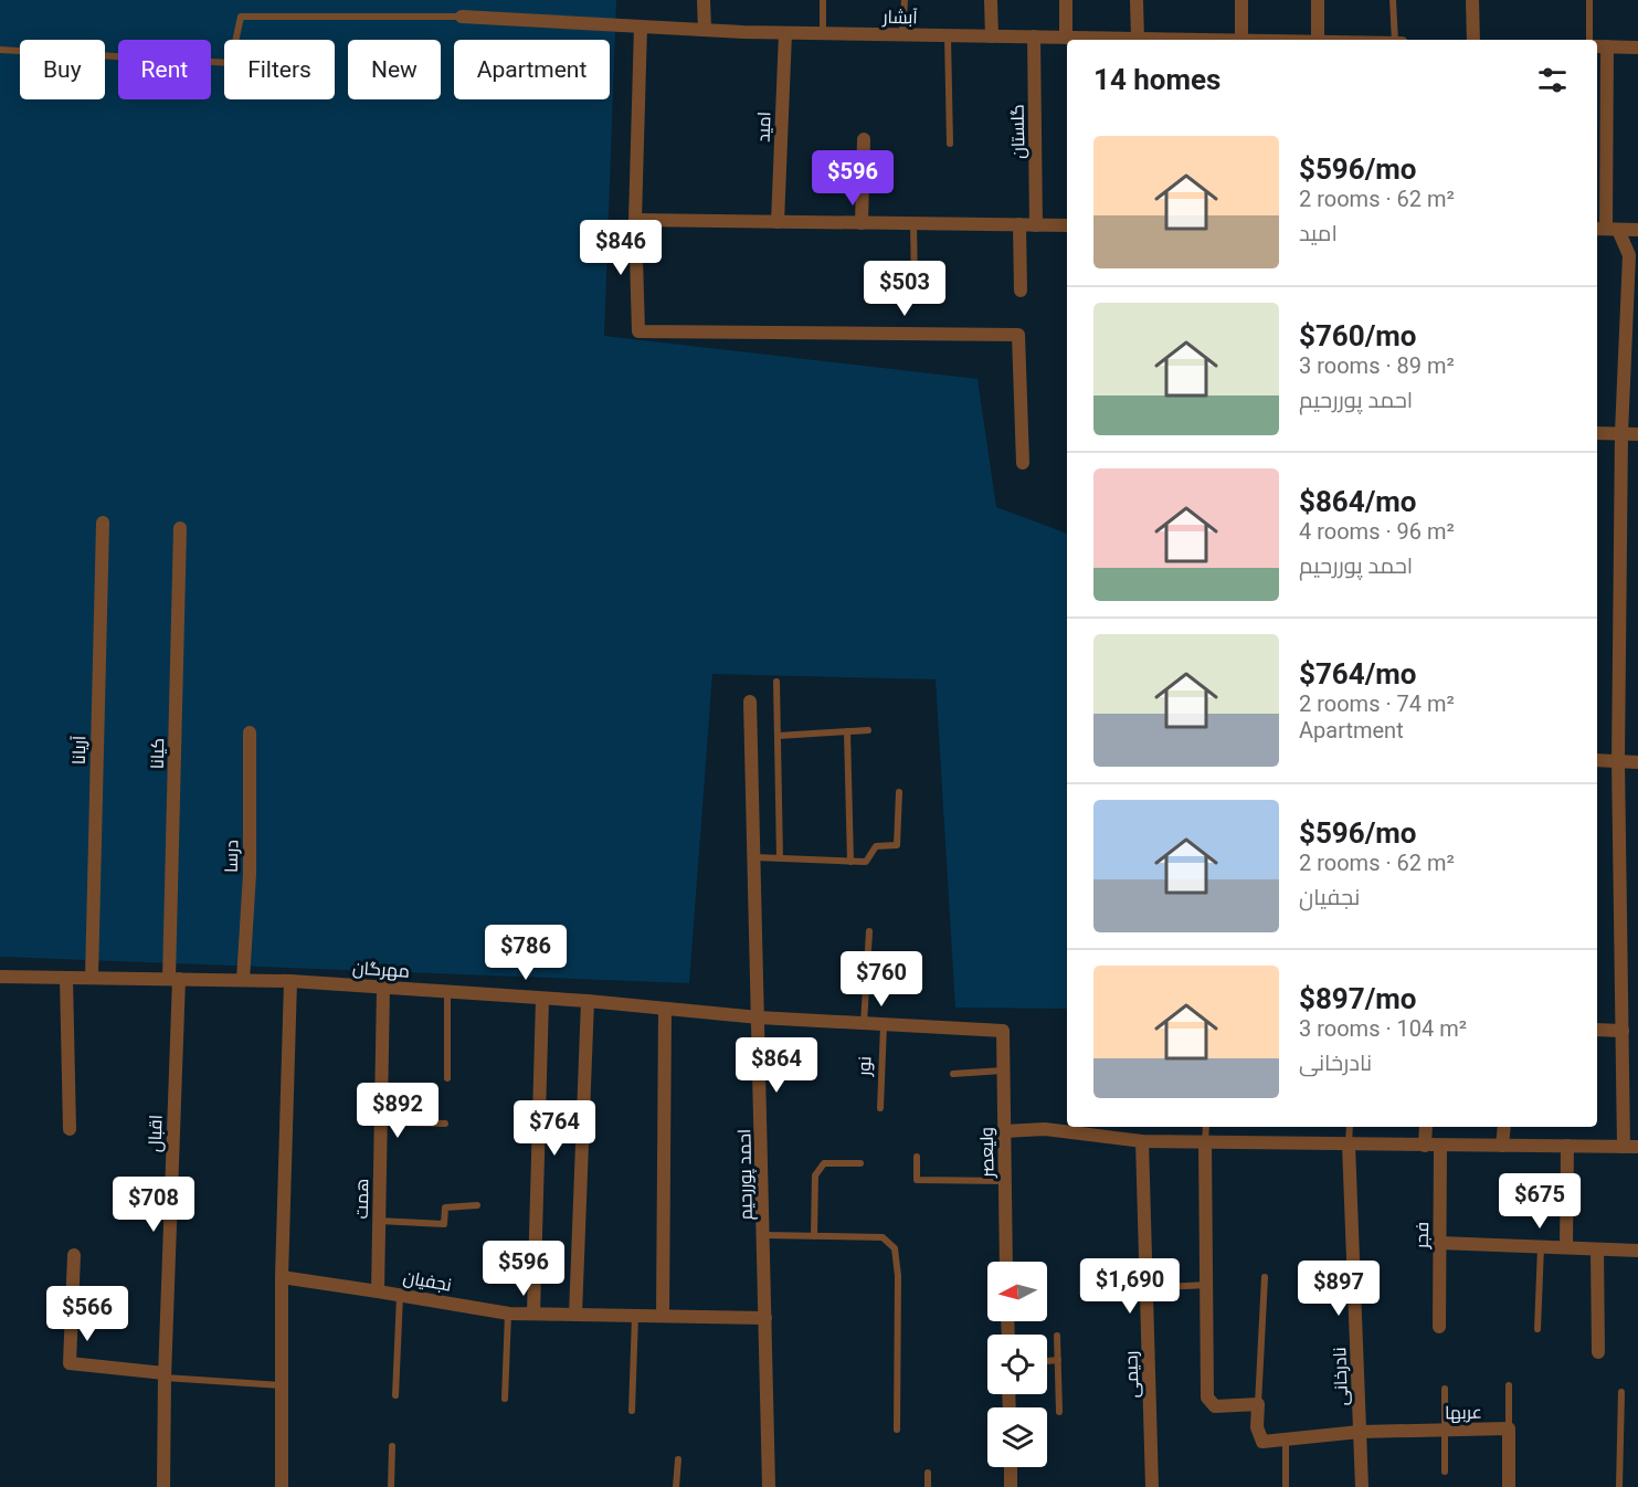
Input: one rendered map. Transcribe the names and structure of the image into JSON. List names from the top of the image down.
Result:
{
  "streets": {
    "street": [
      "آبشار",
      "امید",
      "گلستان",
      "آریانا",
      "کیانا",
      "درسا",
      "مهرگان",
      "اقبال",
      "ولیعصر",
      "احمد پوررحیم",
      "همت",
      "فجر",
      "نجفیان",
      "رحیمی",
      "نادرخانی",
      "عربها"
    ],
    "lane": ["نور"]
  },
  "crossings": [
    ["آبشار", "امید"],
    ["آبشار", "گلستان"],
    ["آریانا", "مهرگان"],
    ["کیانا", "مهرگان"],
    ["کیانا", "اقبال"],
    ["درسا", "مهرگان"],
    ["مهرگان", "نور"],
    ["مهرگان", "اقبال"],
    ["مهرگان", "ولیعصر"],
    ["مهرگان", "احمد پوررحیم"],
    ["مهرگان", "همت"],
    ["احمد پوررحیم", "نجفیان"],
    ["همت", "نجفیان"],
    ["نادرخانی", "عربها"]
  ],
  "north": "left",
  "page": {
    "chip": [
      "Buy",
      "Rent",
      "Filters",
      "New",
      "Apartment"
    ],
    "heading": "14 homes",
    "list": [
      {
        "name": "$596/mo",
        "note": "2 rooms · 62 m² · امید"
      },
      {
        "name": "$760/mo",
        "note": "3 rooms · 89 m² · احمد پوررحیم"
      },
      {
        "name": "$864/mo",
        "note": "4 rooms · 96 m² · احمد پوررحیم"
      },
      {
        "name": "$764/mo",
        "note": "2 rooms · 74 m² · Apartment"
      },
      {
        "name": "$596/mo",
        "note": "2 rooms · 62 m² · نجفیان"
      },
      {
        "name": "$897/mo",
        "note": "3 rooms · 104 m² · نادرخانی"
      }
    ],
    "price": [
      "$596",
      "$846",
      "$503",
      "$786",
      "$760",
      "$864",
      "$892",
      "$764",
      "$675",
      "$708",
      "$596",
      "$1,690",
      "$897",
      "$566"
    ]
  }
}
